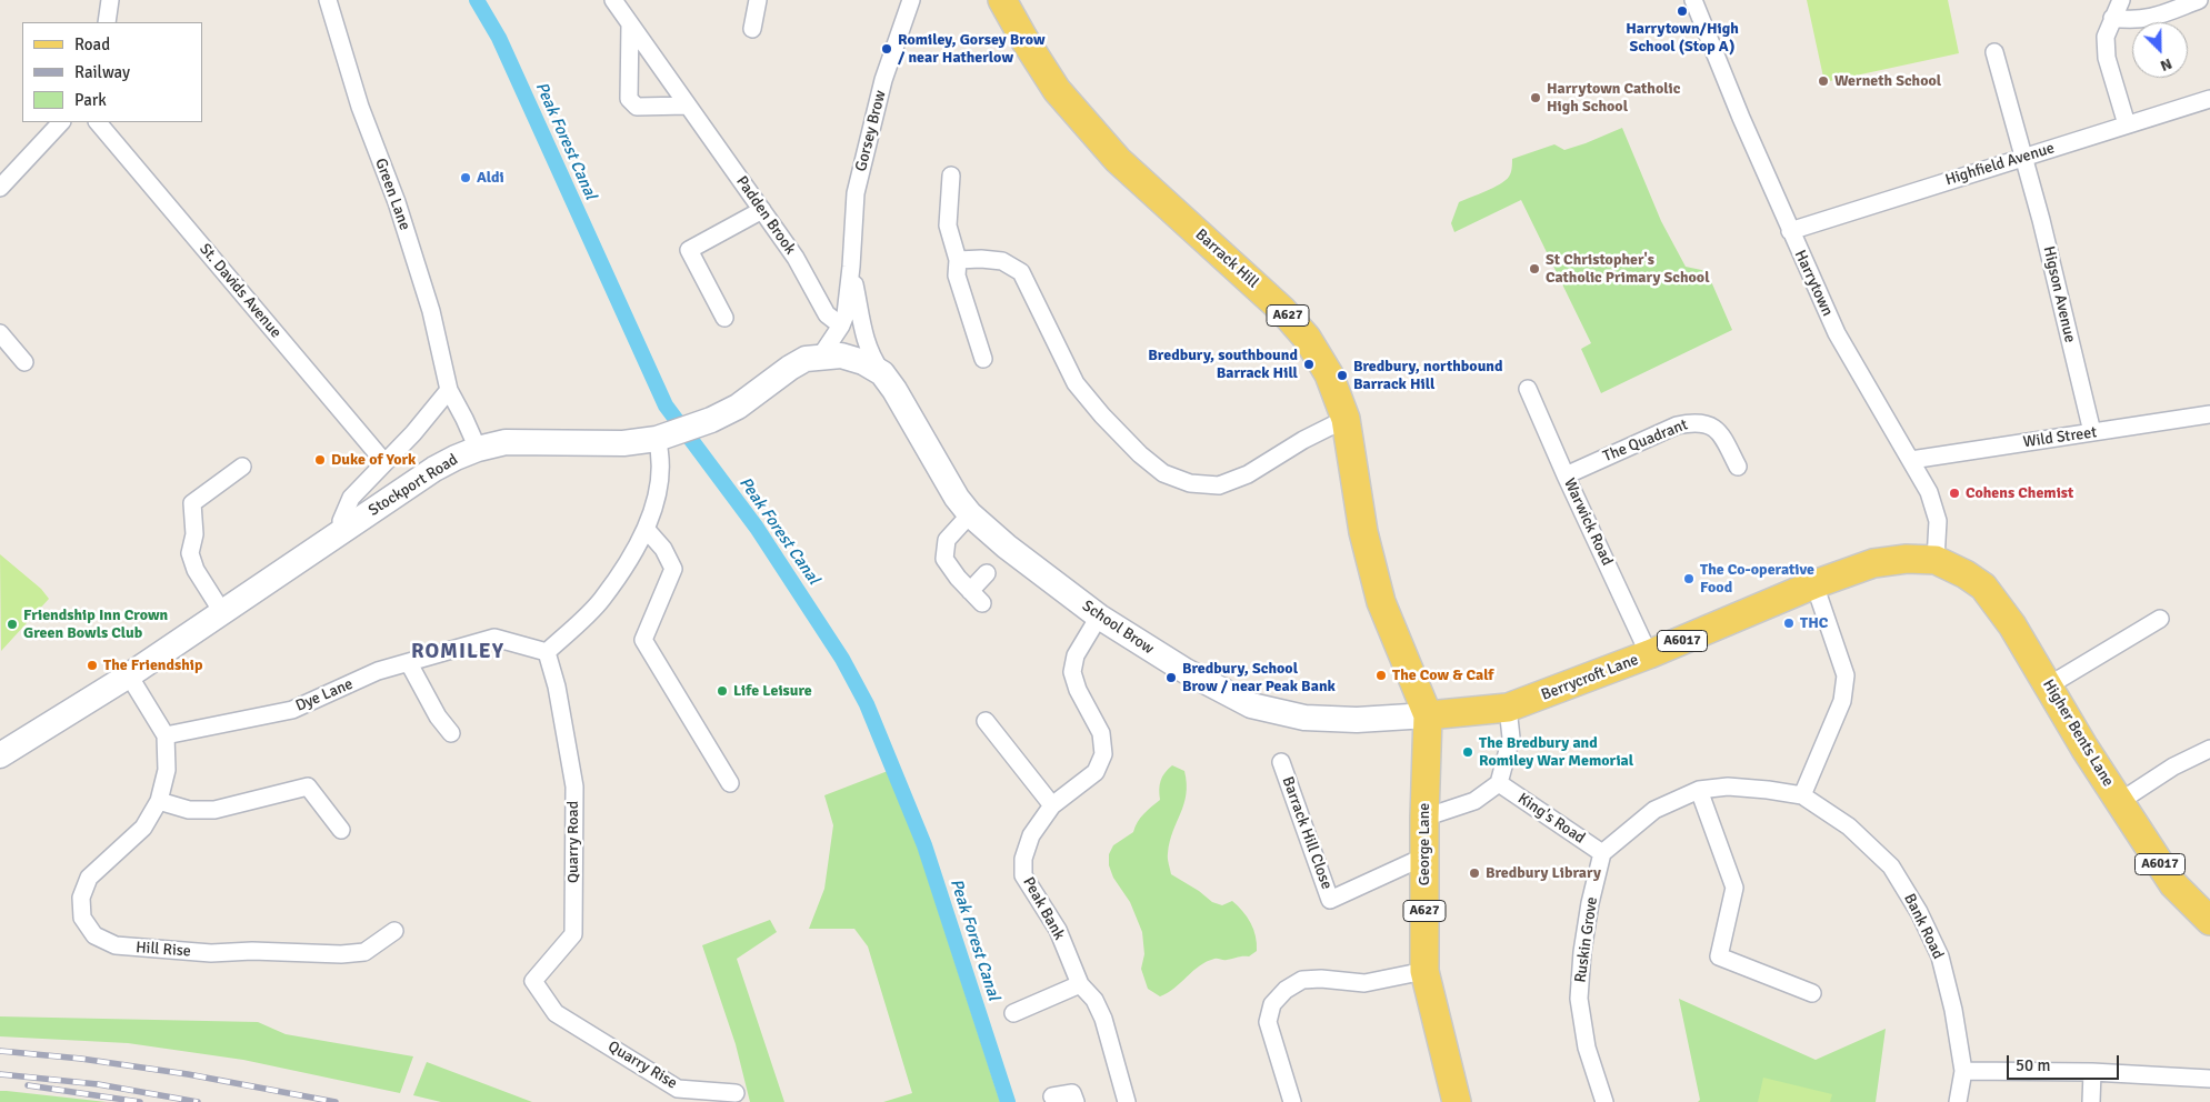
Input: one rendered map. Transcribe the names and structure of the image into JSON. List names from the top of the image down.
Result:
{
  "streets": {
    "main road": [
      "Barrack Hill",
      "A627",
      "Stockport Road",
      "School Brow",
      "A6017",
      "Berrycroft Lane",
      "Higher Bents Lane",
      "George Lane"
    ],
    "street": [
      "Gorsey Brow",
      "Highfield Avenue",
      "Green Lane",
      "Padden Brook",
      "Harrytown",
      "St. Davids Avenue",
      "Higson Avenue",
      "Wild Street",
      "The Quadrant",
      "Warwick Road",
      "Dye Lane",
      "King's Road",
      "Barrack Hill Close",
      "Quarry Road",
      "Peak Bank",
      "Bank Road",
      "Ruskin Grove",
      "Hill Rise",
      "Quarry Rise"
    ]
  },
  "crossings": [
    ["Gorsey Brow", "Padden Brook"],
    ["Gorsey Brow", "Stockport Road"],
    ["Gorsey Brow", "School Brow"],
    ["Highfield Avenue", "Harrytown"],
    ["Highfield Avenue", "Higson Avenue"],
    ["Green Lane", "Stockport Road"],
    ["Barrack Hill", "School Brow"],
    ["Barrack Hill", "Berrycroft Lane"],
    ["Barrack Hill", "George Lane"],
    ["Harrytown", "Wild Street"],
    ["Harrytown", "Berrycroft Lane"],
    ["Harrytown", "Higher Bents Lane"],
    ["Higson Avenue", "Wild Street"],
    ["The Quadrant", "Warwick Road"],
    ["Stockport Road", "School Brow"],
    ["Warwick Road", "Berrycroft Lane"],
    ["School Brow", "Berrycroft Lane"],
    ["School Brow", "George Lane"],
    ["School Brow", "Peak Bank"],
    ["Berrycroft Lane", "Higher Bents Lane"],
    ["Berrycroft Lane", "George Lane"],
    ["Dye Lane", "Quarry Road"],
    ["Dye Lane", "Hill Rise"],
    ["King's Road", "Ruskin Grove"],
    ["Barrack Hill Close", "George Lane"],
    ["Quarry Road", "Quarry Rise"]
  ],
  "districts": ["ROMILEY"],
  "water": ["Peak Forest Canal"],
  "places": [
    "Harrytown/High School (Stop A)",
    "Romiley, Gorsey Brow / near Hatherlow",
    "Werneth School",
    "Harrytown Catholic High School",
    "Aldi",
    "St Christopher's Catholic Primary School",
    "Bredbury, southbound Barrack Hill",
    "Bredbury, northbound Barrack Hill",
    "Duke of York",
    "Cohens Chemist",
    "The Co-operative Food",
    "THC",
    "Friendship Inn Crown Green Bowls Club",
    "The Friendship",
    "The Cow & Calf",
    "Bredbury, School Brow / near Peak Bank",
    "Life Leisure",
    "The Bredbury and Romiley War Memorial",
    "Bredbury Library"
  ],
  "legend": ["Road", "Railway", "Park"],
  "scale_bar": "50 m",
  "north": "bottom right"
}
